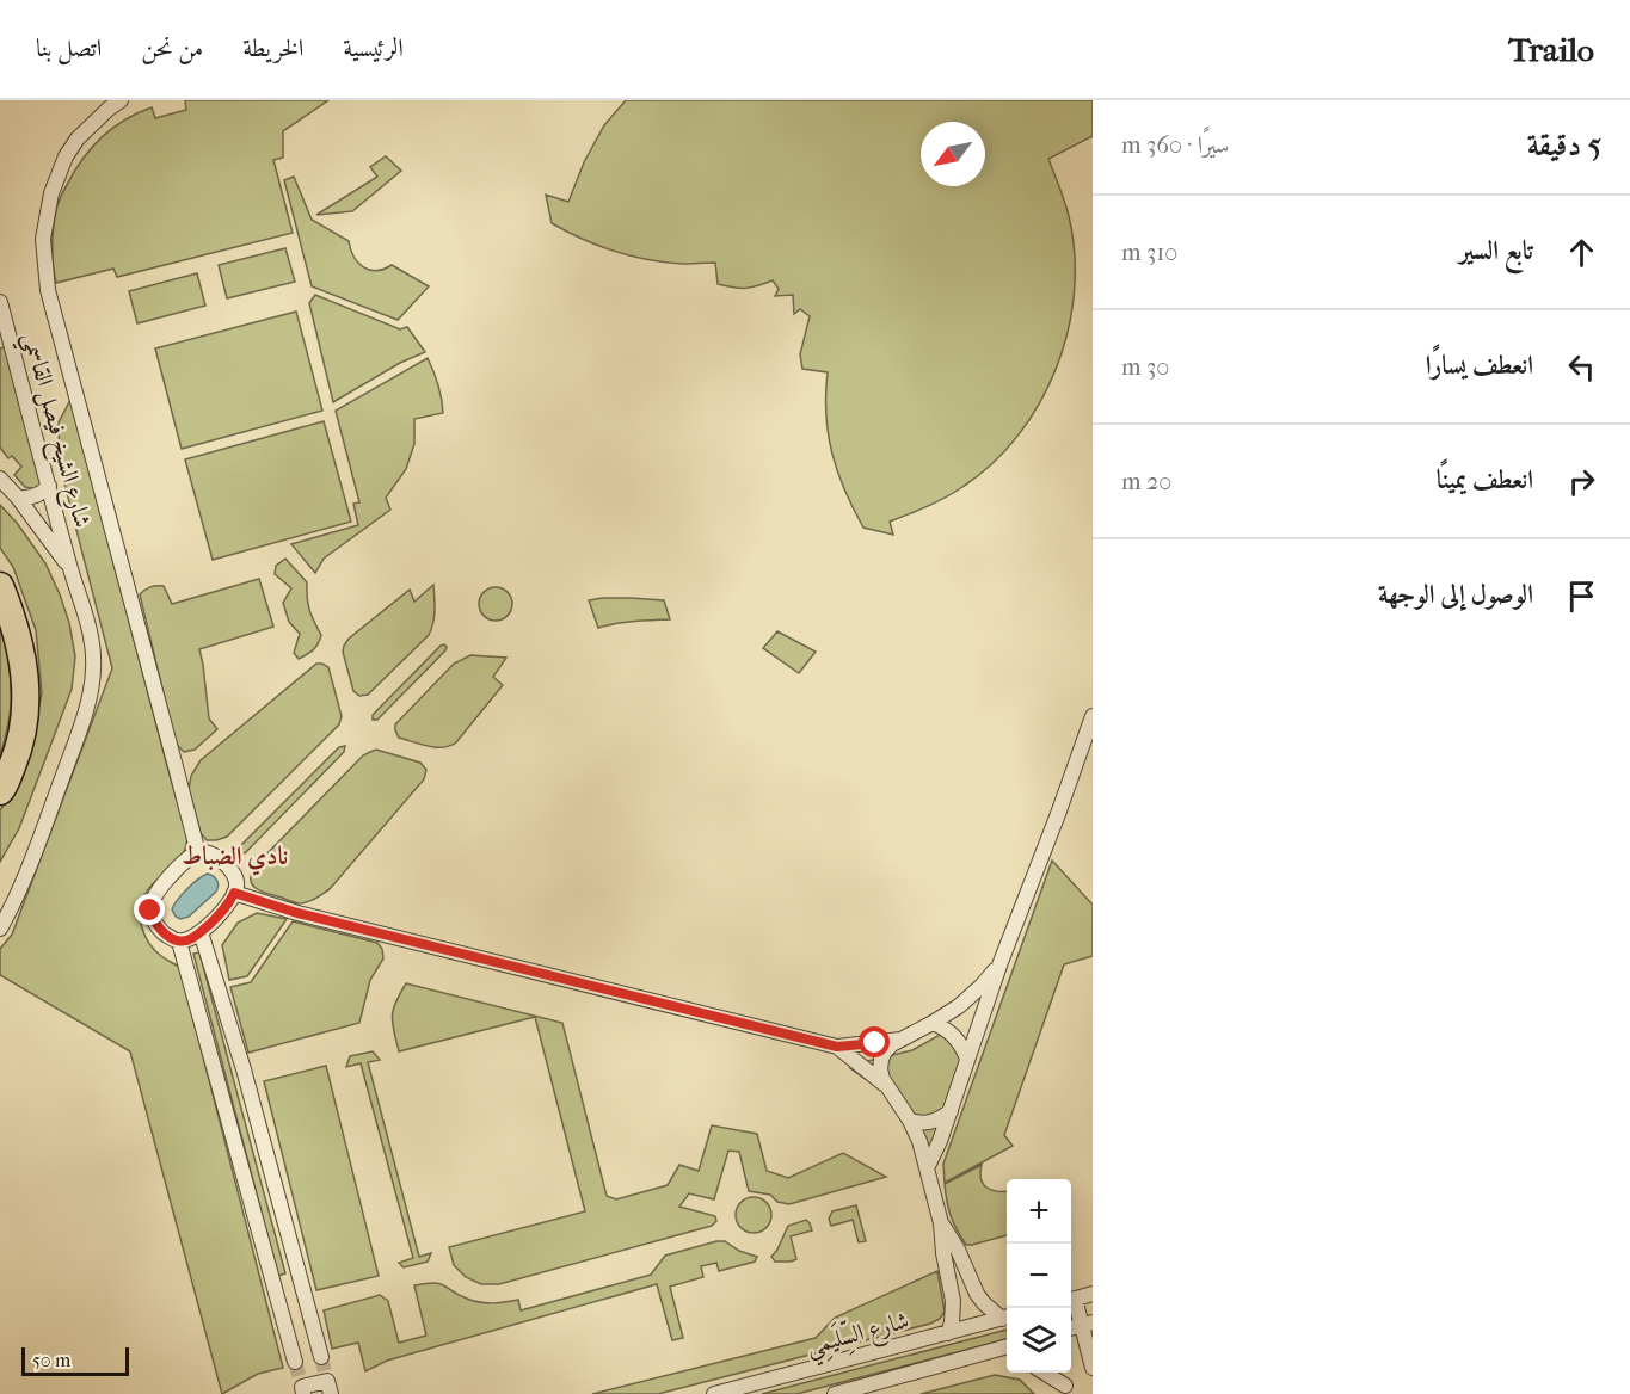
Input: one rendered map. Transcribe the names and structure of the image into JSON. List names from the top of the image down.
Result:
{
  "streets": {
    "street": ["شارع الشيخ فيصل القاسمي", "شارع السِّلَيمِي"]
  },
  "districts": ["نادي الضباط"],
  "scale_bar": "50 m",
  "north": "bottom left",
  "page": {
    "header": "Trailo",
    "nav": [
      "الرئيسية",
      "الخريطة",
      "من نحن",
      "اتصل بنا"
    ],
    "heading": ["5 دقيقة", "سيرًا · 360 m"],
    "list": [
      ["تابع السير", "310 m"],
      ["انعطف يسارًا", "30 m"],
      ["انعطف يمينًا", "20 m"],
      "الوصول إلى الوجهة"
    ],
    "map_buttons": ["+", "−"],
    "scale": "50 m"
  }
}
